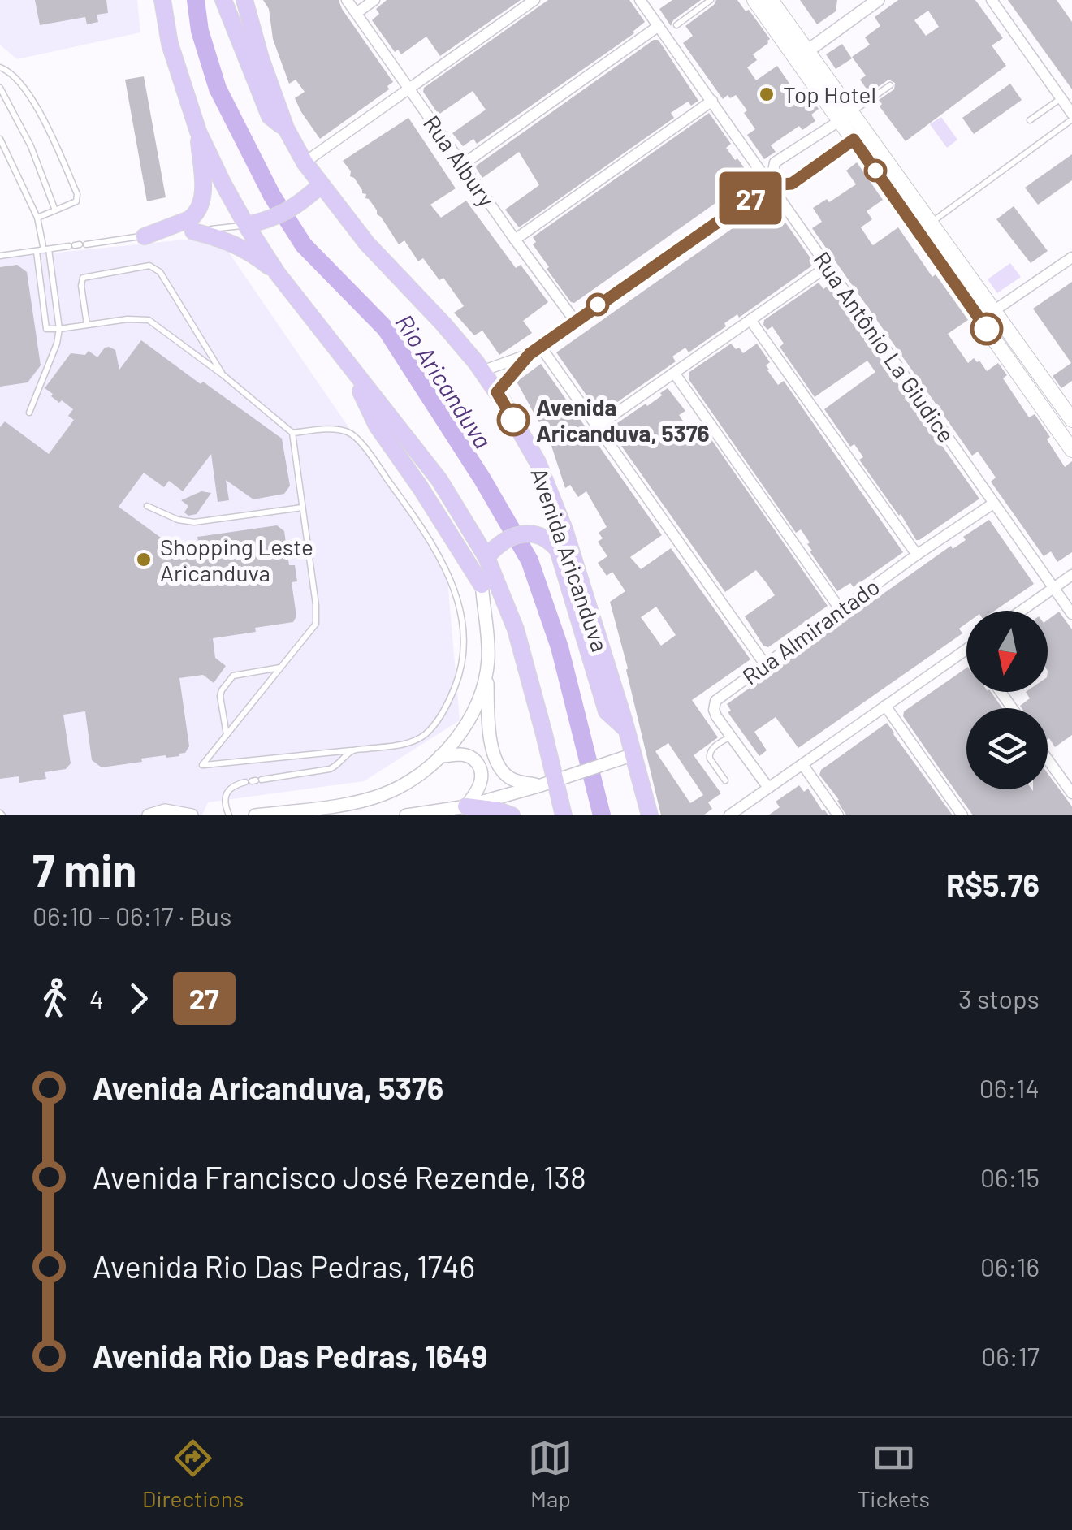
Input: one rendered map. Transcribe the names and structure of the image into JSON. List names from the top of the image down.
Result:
{
  "streets": {
    "highway": ["Avenida Aricanduva"],
    "street": ["Rua Albury", "Rua Antônio La Giudice", "Rua Almirantado"]
  },
  "crossings": [
    ["Rua Antônio La Giudice", "Rua Almirantado"]
  ],
  "water": ["Rio Aricanduva"],
  "places": ["Top Hotel", "Avenida Aricanduva, 5376", "Shopping Leste Aricanduva"],
  "lines": ["bus line 27"],
  "north": "bottom",
  "page": {
    "on_map": "27",
    "heading": ["7 min", "06:10 – 06:17 · Bus", "R$5.76"],
    "legs": ["4", "27", "3 stops"],
    "list": [
      {
        "name": "Avenida Aricanduva, 5376",
        "value": "06:14"
      },
      {
        "name": "Avenida Francisco José Rezende, 138",
        "value": "06:15"
      },
      {
        "name": "Avenida Rio Das Pedras, 1746",
        "value": "06:16"
      },
      {
        "name": "Avenida Rio Das Pedras, 1649",
        "value": "06:17"
      }
    ],
    "tabs": ["Directions", "Map", "Tickets"]
  }
}
